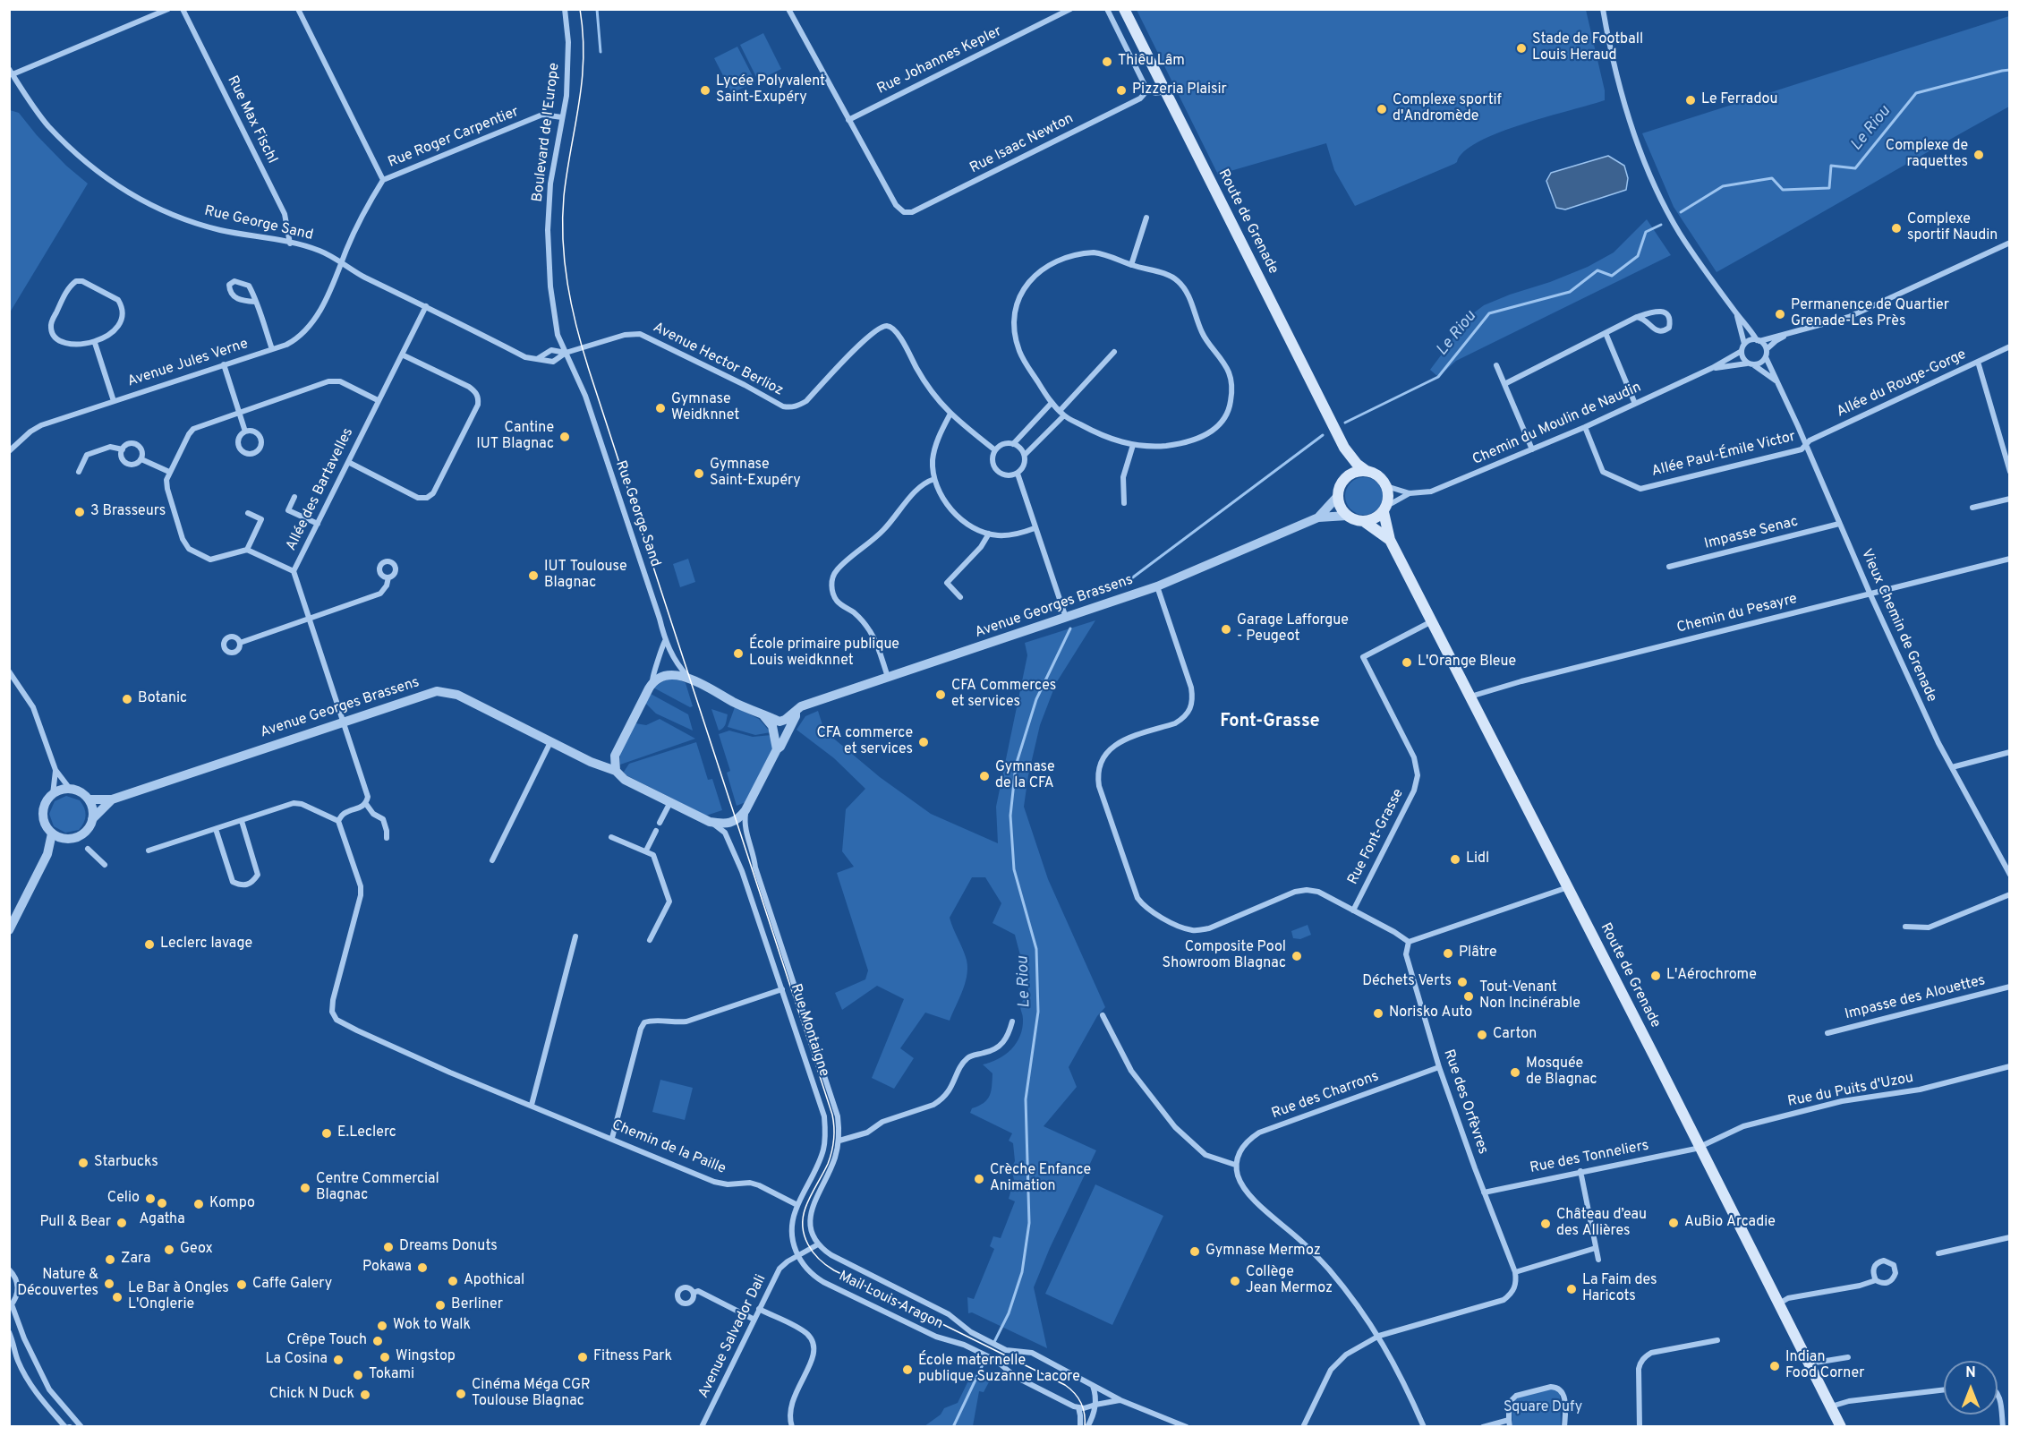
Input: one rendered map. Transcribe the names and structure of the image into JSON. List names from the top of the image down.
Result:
{
  "streets": {
    "main road": ["Route de Grenade"],
    "street": [
      "Rue Johannes Kepler",
      "Rue Max Fischl",
      "Boulevard de l'Europe",
      "Rue Roger Carpentier",
      "Rue Isaac Newton",
      "Rue George Sand",
      "Avenue Hector Berlioz",
      "Avenue Jules Verne",
      "Allée du Rouge-Gorge",
      "Chemin du Moulin de Naudin",
      "Allée Paul-Émile Victor",
      "Allée des Bartavelles",
      "Impasse Senac",
      "Avenue Georges Brassens",
      "Chemin du Pesayre",
      "Vieux Chemin de Grenade",
      "Rue Font-Grasse",
      "Impasse des Alouettes",
      "Rue Montaigne",
      "Rue du Puits d'Uzou",
      "Rue des Charrons",
      "Rue des Orfèvres",
      "Chemin de la Paille",
      "Rue des Tonneliers",
      "Mail Louis Aragon",
      "Avenue Salvador Dali"
    ]
  },
  "crossings": [
    ["Rue Johannes Kepler", "Rue Isaac Newton"],
    ["Rue Max Fischl", "Rue George Sand"],
    ["Boulevard de l'Europe", "Rue Roger Carpentier"],
    ["Boulevard de l'Europe", "Rue George Sand"],
    ["Boulevard de l'Europe", "Avenue Hector Berlioz"],
    ["Rue Roger Carpentier", "Rue George Sand"],
    ["Rue Roger Carpentier", "Avenue Jules Verne"],
    ["Route de Grenade", "Chemin du Pesayre"],
    ["Route de Grenade", "Rue Font-Grasse"],
    ["Route de Grenade", "Rue du Puits d'Uzou"],
    ["Route de Grenade", "Rue des Tonneliers"],
    ["Rue George Sand", "Avenue Hector Berlioz"],
    ["Rue George Sand", "Avenue Jules Verne"],
    ["Rue George Sand", "Allée des Bartavelles"],
    ["Rue George Sand", "Avenue Georges Brassens"],
    ["Rue George Sand", "Rue Montaigne"],
    ["Allée du Rouge-Gorge", "Allée Paul-Émile Victor"],
    ["Allée du Rouge-Gorge", "Vieux Chemin de Grenade"],
    ["Chemin du Moulin de Naudin", "Allée Paul-Émile Victor"],
    ["Chemin du Moulin de Naudin", "Avenue Georges Brassens"],
    ["Chemin du Moulin de Naudin", "Vieux Chemin de Grenade"],
    ["Allée Paul-Émile Victor", "Vieux Chemin de Grenade"],
    ["Allée des Bartavelles", "Avenue Georges Brassens"],
    ["Impasse Senac", "Vieux Chemin de Grenade"],
    ["Avenue Georges Brassens", "Rue Montaigne"],
    ["Chemin du Pesayre", "Vieux Chemin de Grenade"],
    ["Rue Montaigne", "Chemin de la Paille"],
    ["Rue Montaigne", "Mail Louis Aragon"],
    ["Rue Montaigne", "Avenue Salvador Dali"],
    ["Rue du Puits d'Uzou", "Rue des Tonneliers"],
    ["Rue des Charrons", "Rue des Orfèvres"],
    ["Rue des Orfèvres", "Rue des Tonneliers"],
    ["Mail Louis Aragon", "Avenue Salvador Dali"]
  ],
  "districts": ["Font-Grasse"],
  "water": ["Le Riou"],
  "parks": ["Square Dufy"],
  "places": [
    "Stade de Football Louis Heraud",
    "Thiêu Lâm",
    "Lycée Polyvalent Saint-Exupéry",
    "Pizzeria Plaisir",
    "Le Ferradou",
    "Complexe sportif d'Andromède",
    "Complexe de raquettes",
    "Complexe sportif Naudin",
    "Permanence de Quartier Grenade-Les Près",
    "Gymnase Weidknnet",
    "Cantine IUT Blagnac",
    "Gymnase Saint-Exupéry",
    "3 Brasseurs",
    "IUT Toulouse Blagnac",
    "Garage Lafforgue - Peugeot",
    "École primaire publique Louis weidknnet",
    "L'Orange Bleue",
    "CFA Commerces et services",
    "Botanic",
    "CFA commerce et services",
    "Gymnase de la CFA",
    "Lidl",
    "Leclerc lavage",
    "Plâtre",
    "Composite Pool Showroom Blagnac",
    "L'Aérochrome",
    "Déchets Verts",
    "Tout-Venant Non Incinérable",
    "Norisko Auto",
    "Carton",
    "Mosquée de Blagnac",
    "E.Leclerc",
    "Starbucks",
    "Crèche Enfance Animation",
    "Centre Commercial Blagnac",
    "Celio",
    "Agatha",
    "Kompo",
    "Pull & Bear",
    "AuBio Arcadie",
    "Château d’eau des Allières",
    "Dreams Donuts",
    "Geox",
    "Gymnase Mermoz",
    "Zara",
    "Pokawa",
    "Apothical",
    "Collège Jean Mermoz",
    "Nature & Découvertes",
    "Caffe Galery",
    "La Faim des Haricots",
    "Le Bar à Ongles L'Onglerie",
    "Berliner",
    "Wok to Walk",
    "Crêpe Touch",
    "Wingstop",
    "Fitness Park",
    "La Cosina",
    "Indian Food Corner",
    "École maternelle publique Suzanne Lacore",
    "Tokami",
    "Cinéma Méga CGR Toulouse Blagnac",
    "Chick N Duck"
  ],
  "north": "top"
}
